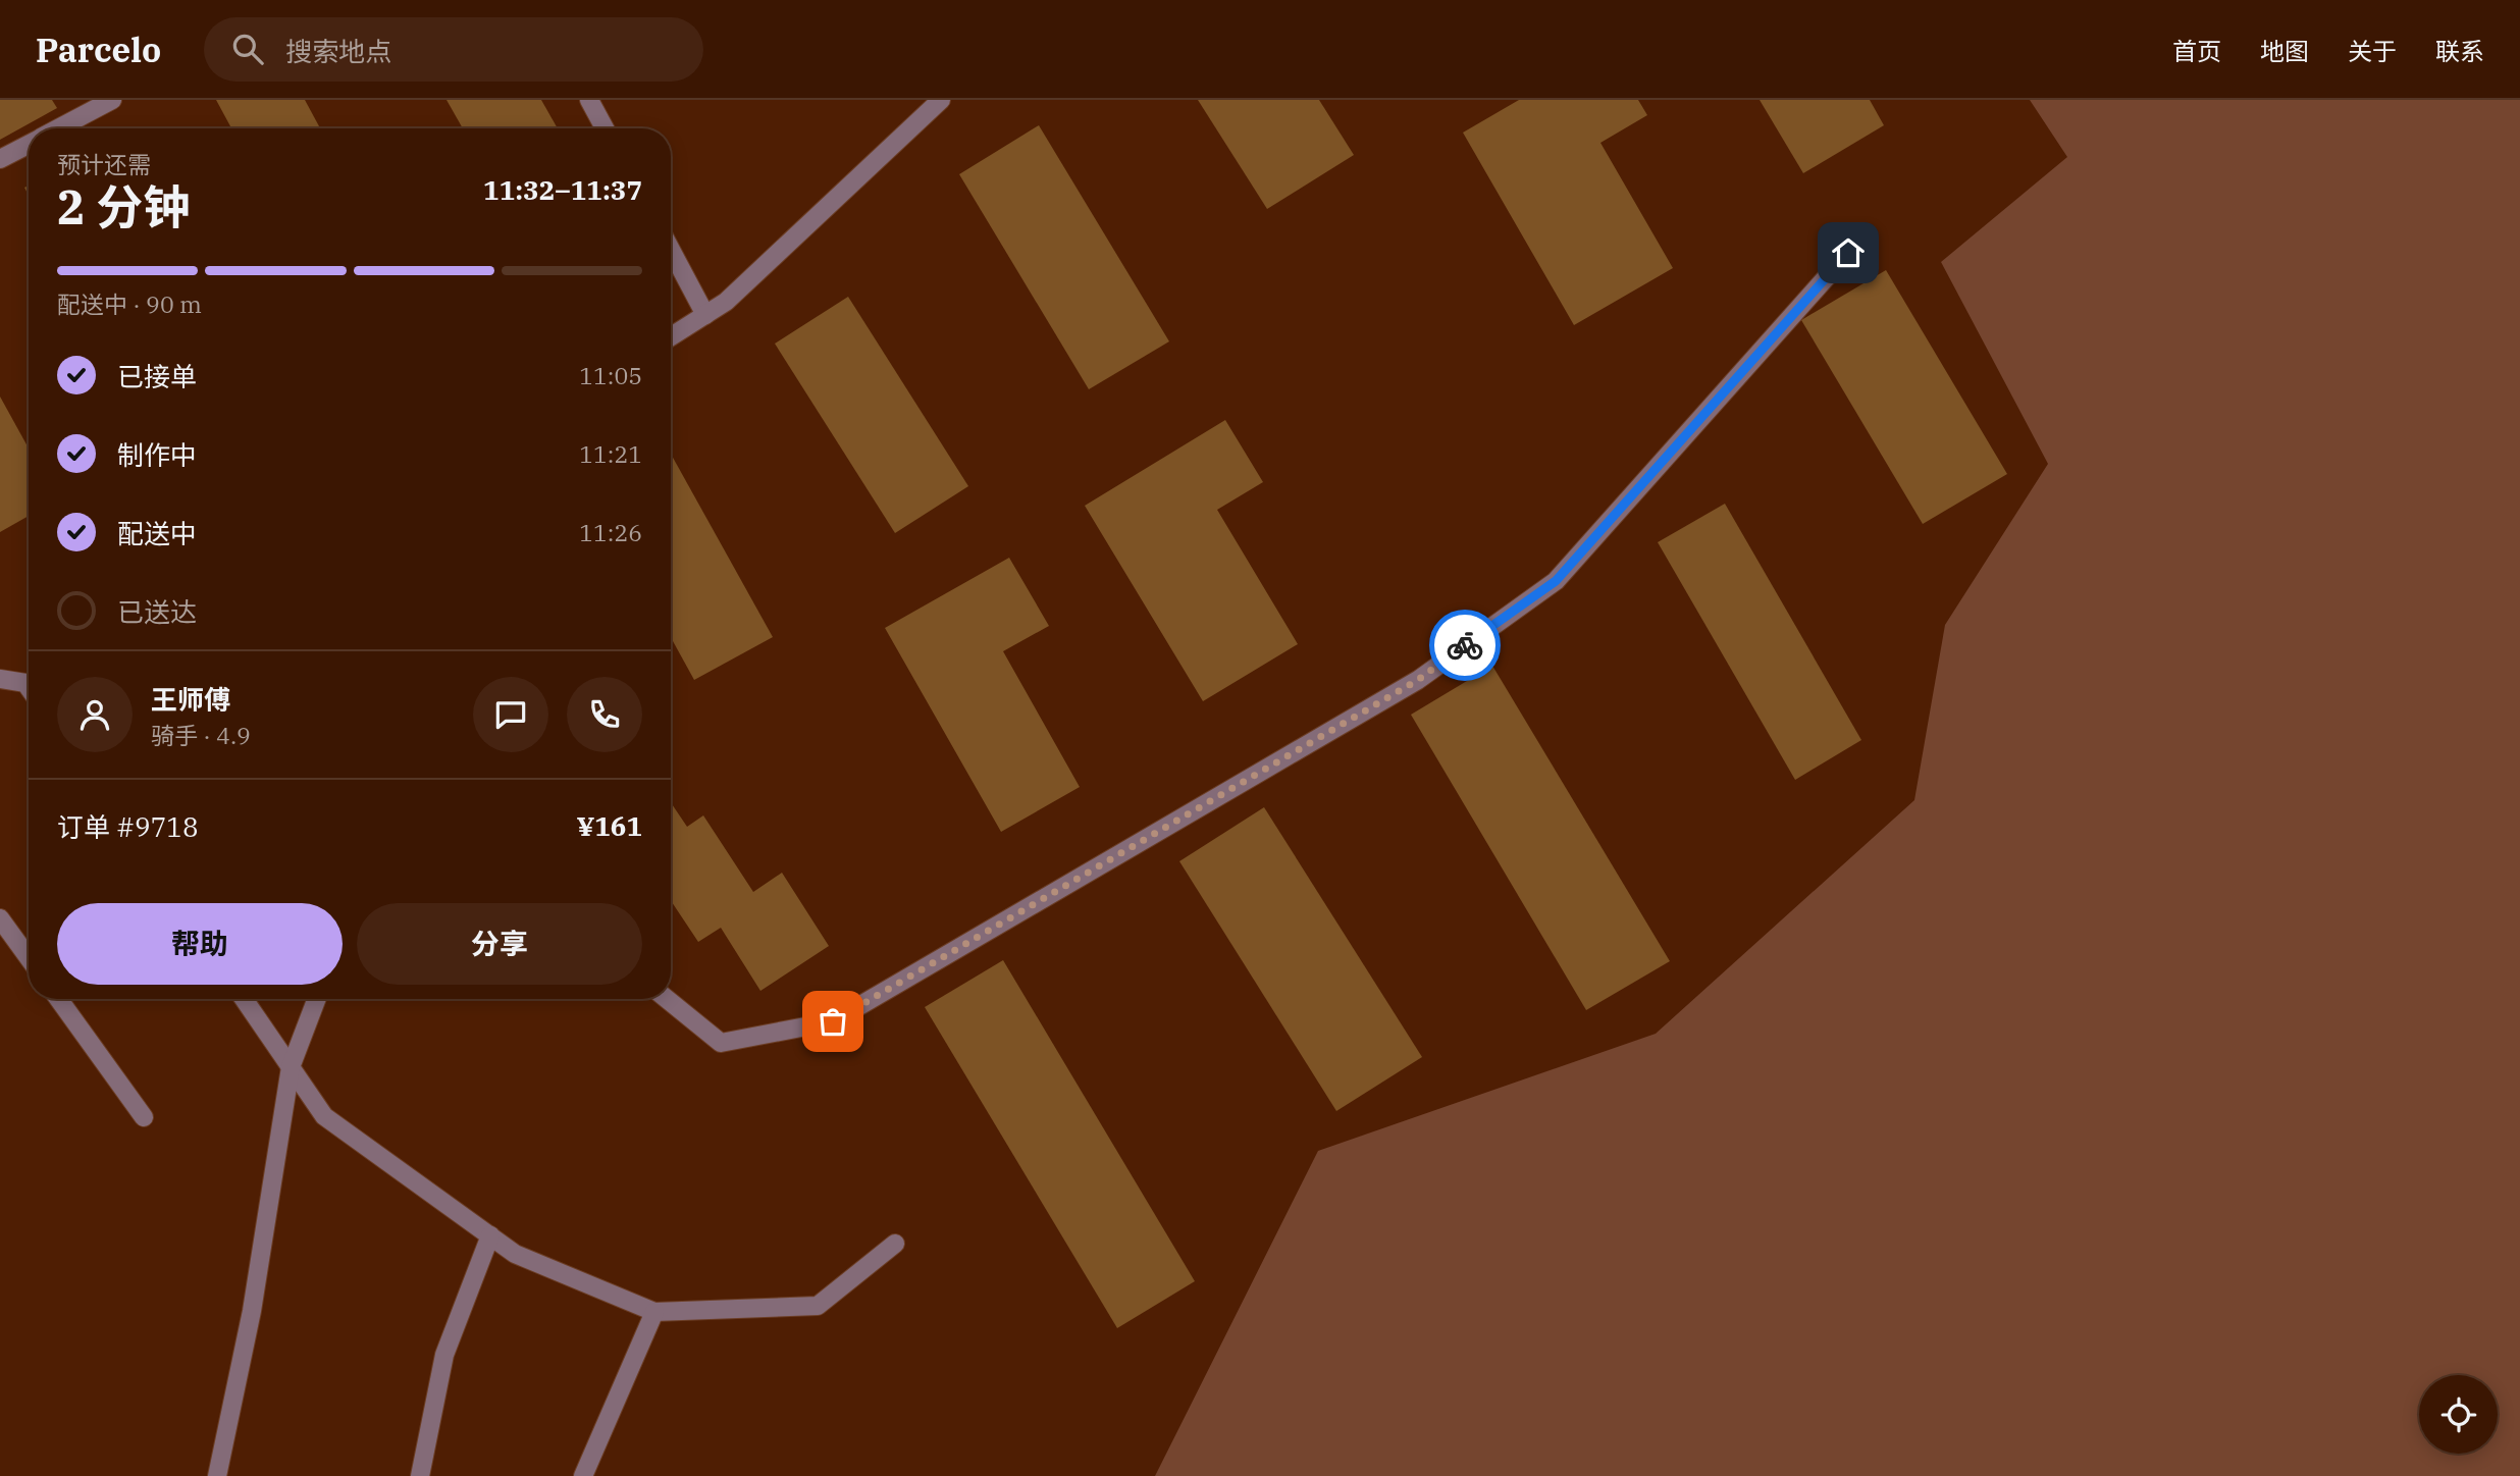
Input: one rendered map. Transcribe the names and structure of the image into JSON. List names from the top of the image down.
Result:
{
  "page": {
    "header": "Parcelo",
    "search": "搜索地点",
    "nav": [
      "首页",
      "地图",
      "关于",
      "联系"
    ],
    "heading": ["2 分钟", "预计还需", "11:32–11:37"],
    "panel": [
      "王师傅",
      "骑手 · 4.9",
      "订单 #9718",
      "¥161"
    ],
    "bar": "配送中 · 90 m",
    "list": [
      ["已接单", "11:05"],
      ["制作中", "11:21"],
      ["配送中", "11:26"],
      "已送达"
    ],
    "buttons": ["帮助", "分享"]
  }
}
